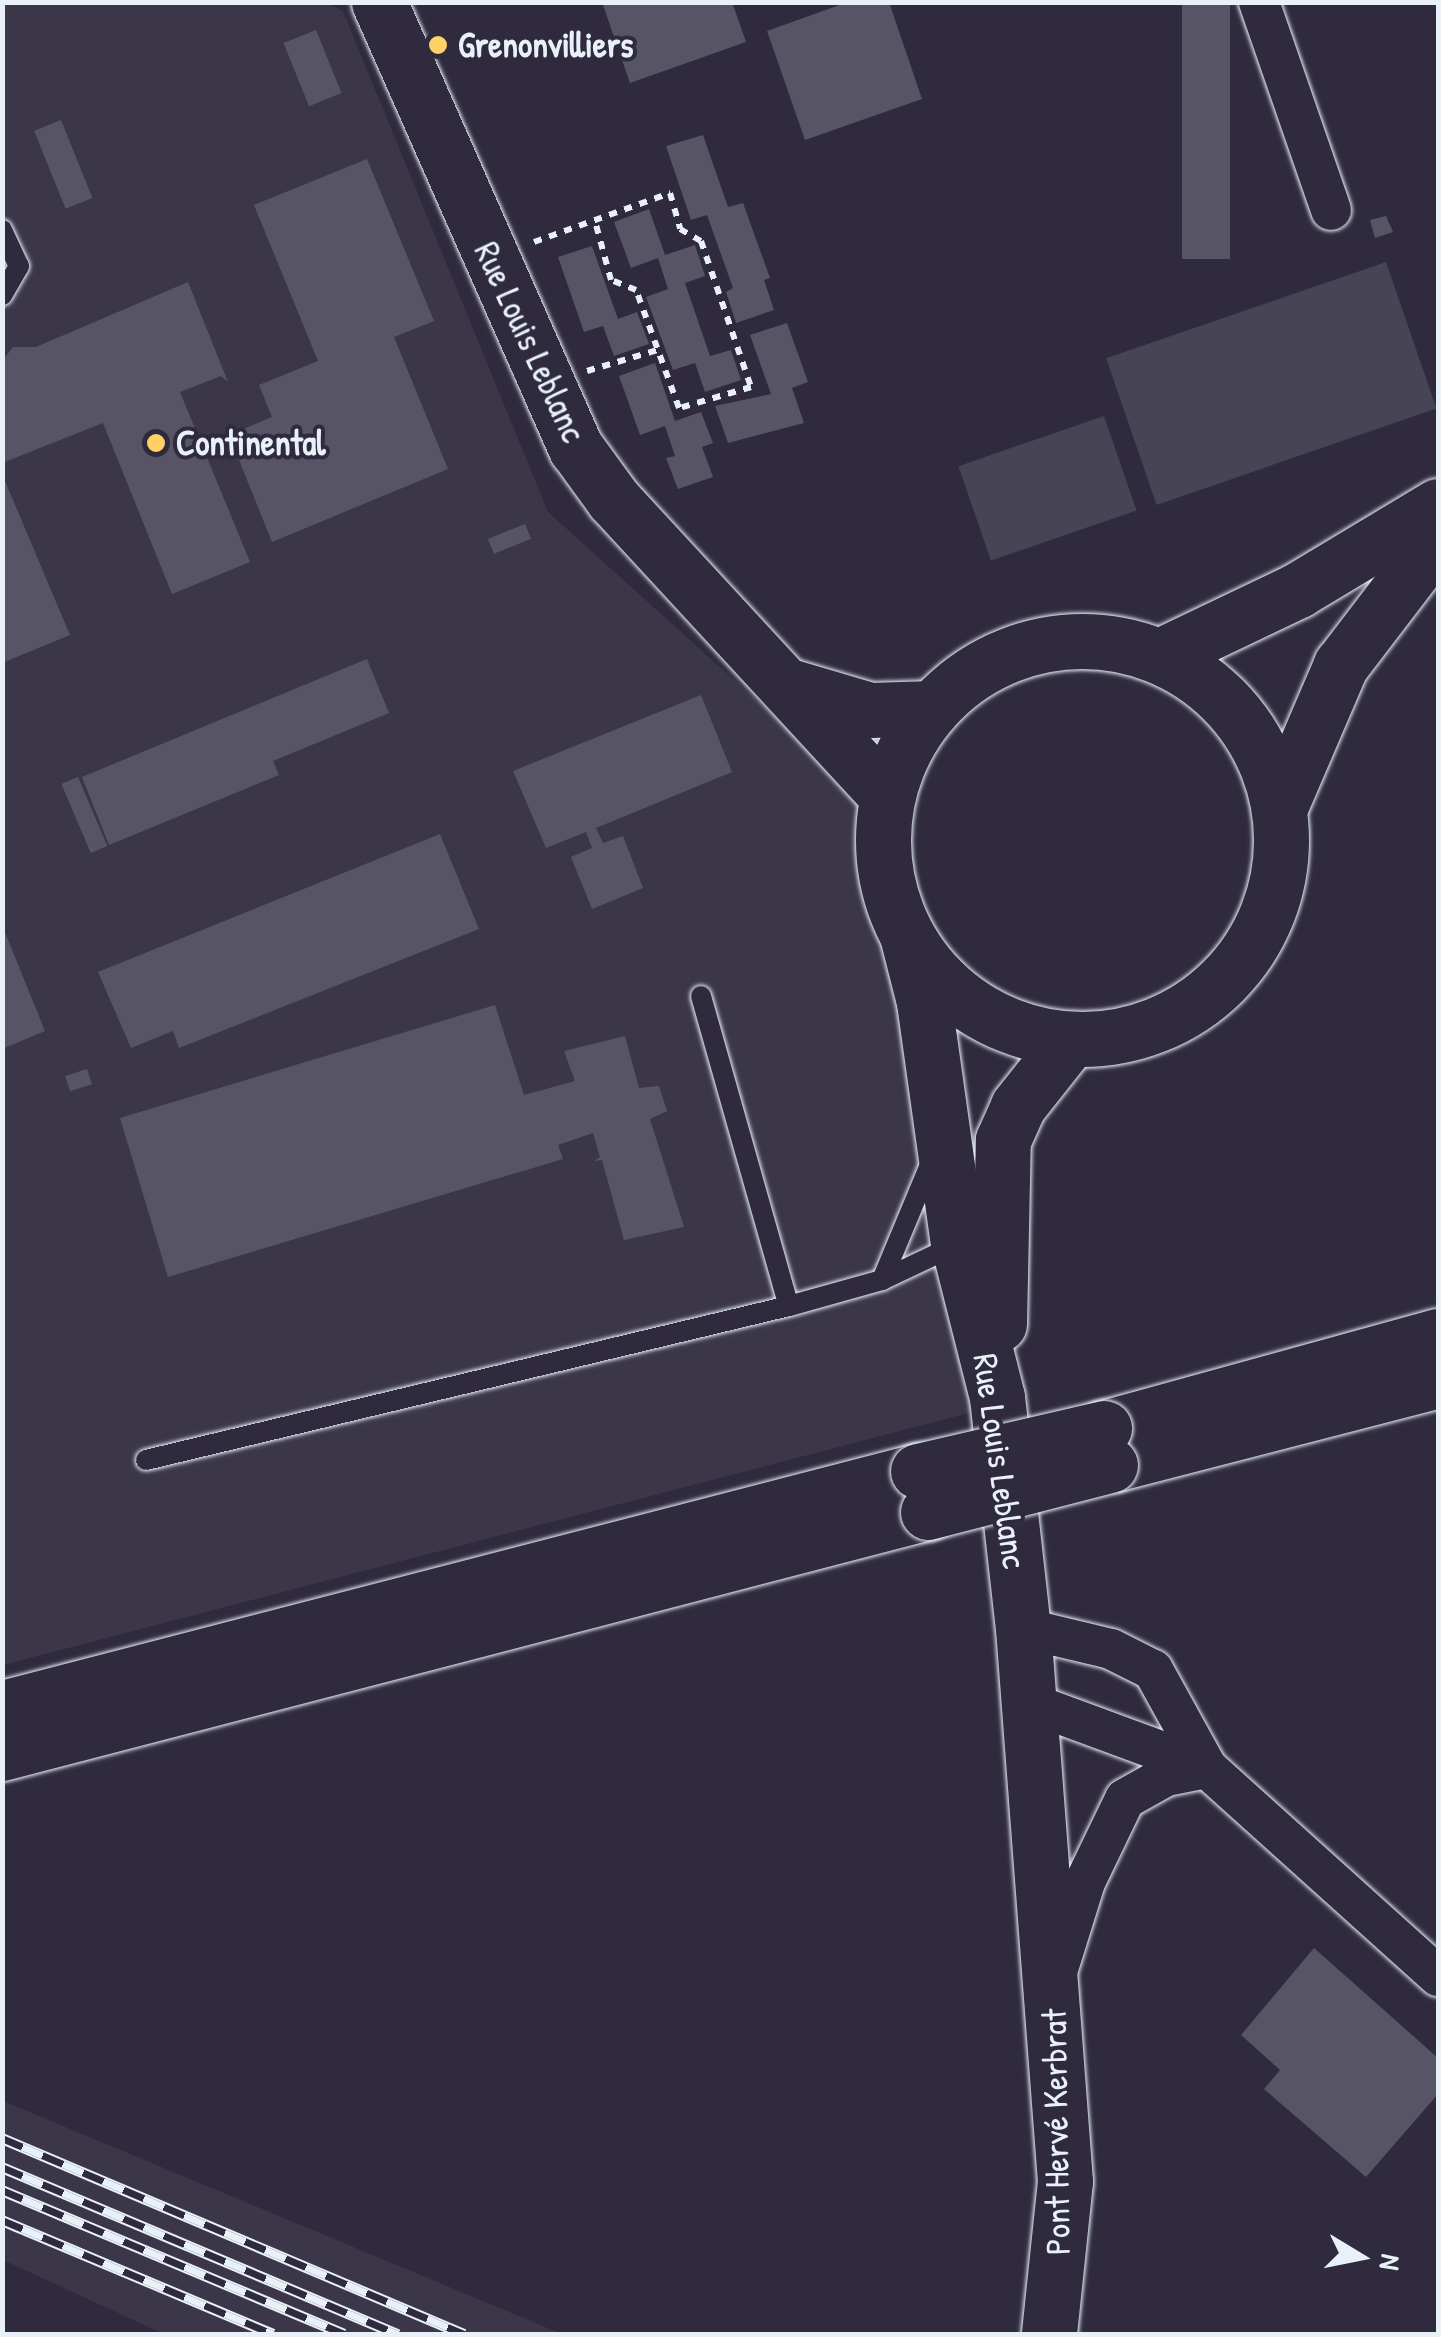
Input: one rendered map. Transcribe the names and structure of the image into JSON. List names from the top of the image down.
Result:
{
  "streets": {
    "main road": ["Rue Louis Leblanc", "Pont Hervé Kerbrat"]
  },
  "crossings": [
    ["Rue Louis Leblanc", "Pont Hervé Kerbrat"]
  ],
  "places": ["Grenonvilliers", "Continental"],
  "north": "right"
}
